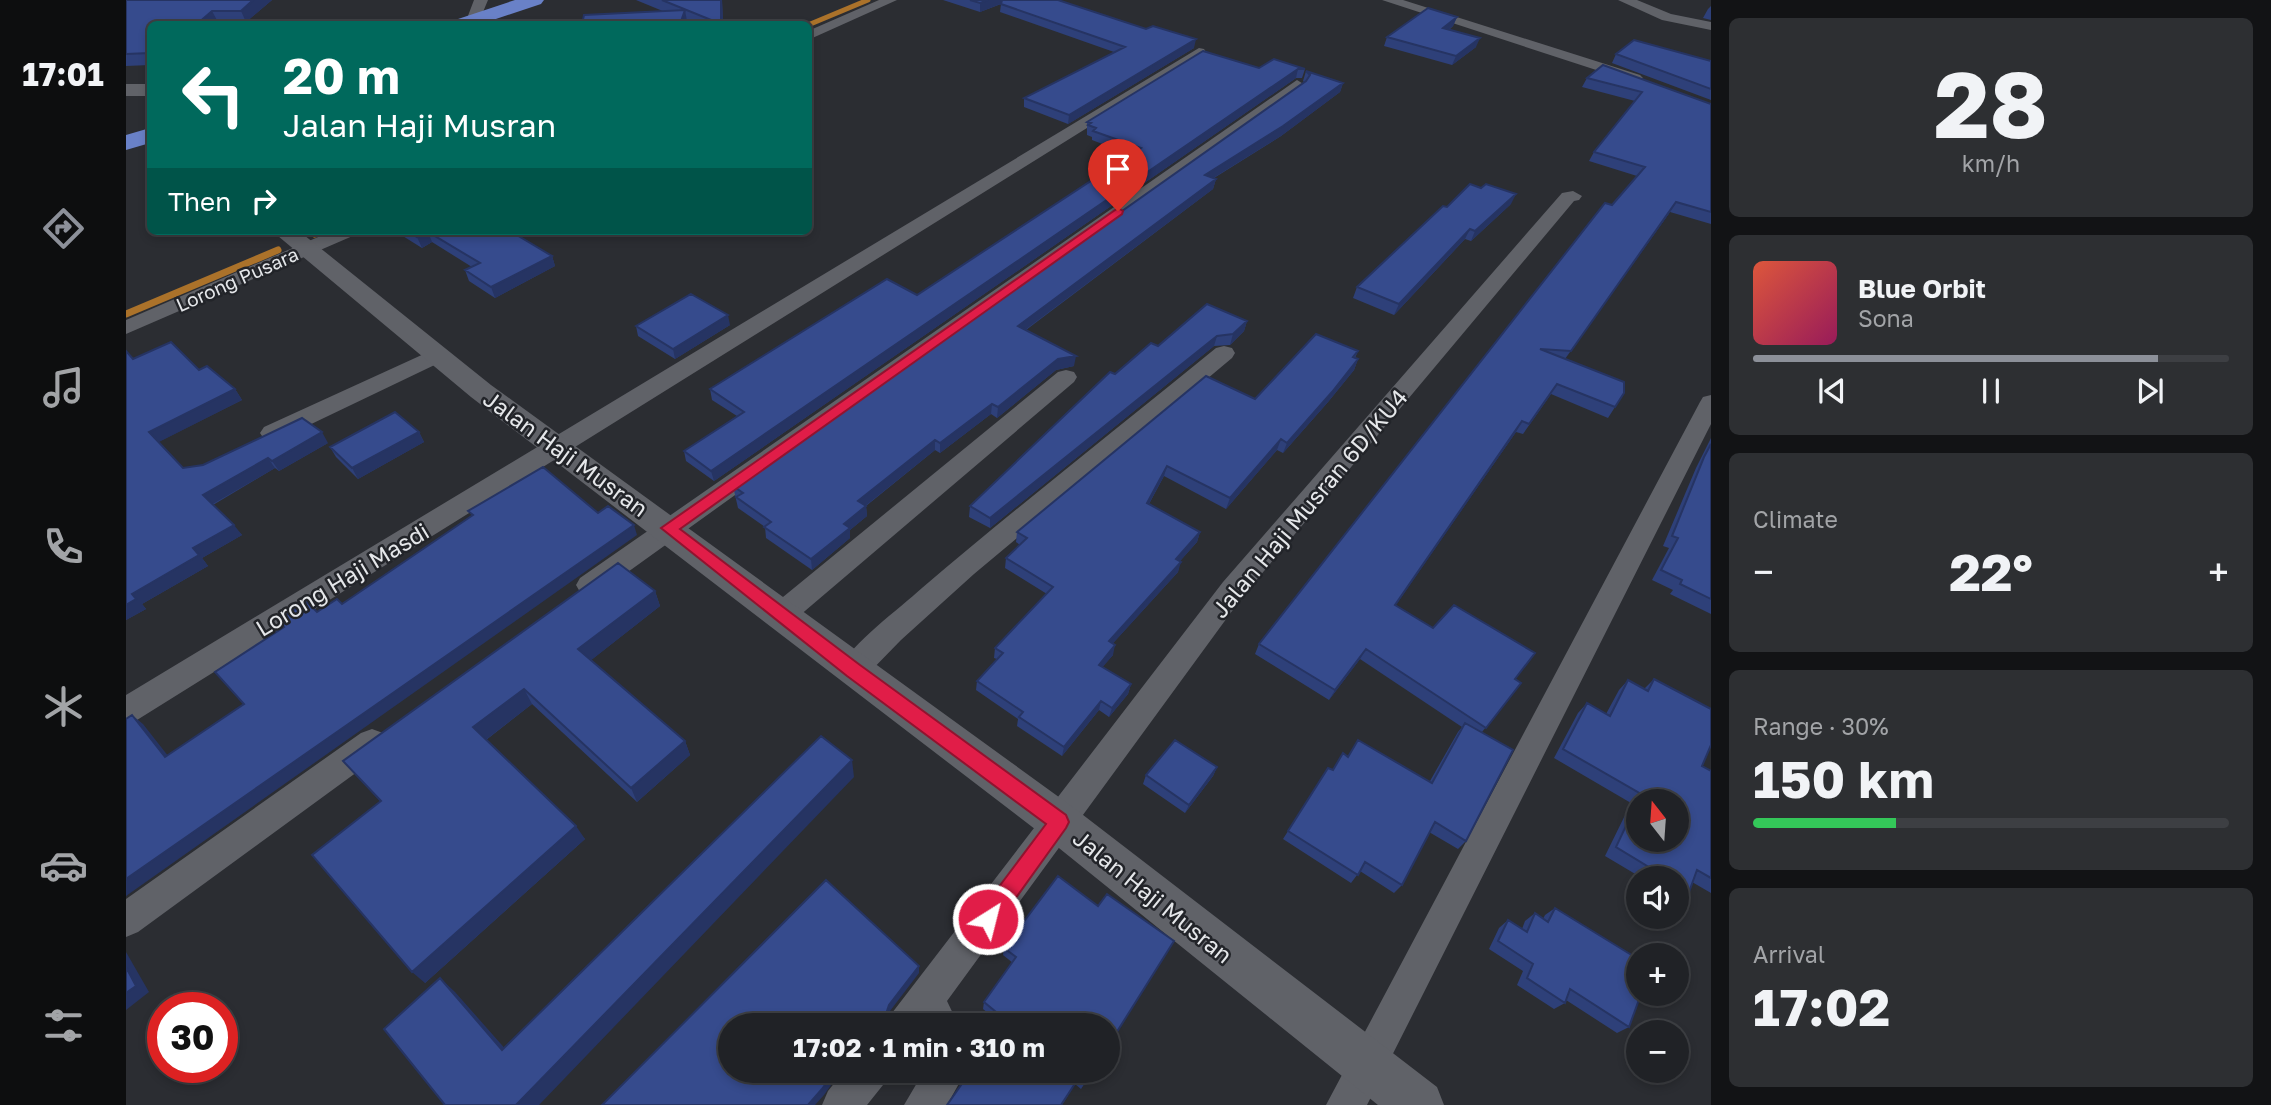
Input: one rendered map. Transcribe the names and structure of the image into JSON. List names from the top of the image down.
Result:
{
  "streets": {
    "street": [
      "Lorong Pusara",
      "Jalan Haji Musran",
      "Jalan Haji Musran 6D/KU4",
      "Lorong Haji Masdi"
    ]
  },
  "crossings": [
    ["Lorong Pusara", "Jalan Haji Musran"],
    ["Jalan Haji Musran", "Jalan Haji Musran 6D/KU4"],
    ["Jalan Haji Musran", "Lorong Haji Masdi"]
  ],
  "north": "top",
  "page": {
    "tabs": "17:01",
    "tile": [
      ["28", "km/h"],
      "Climate",
      ["Range · 30%", "150 km"],
      ["Arrival", "17:02"]
    ],
    "turn": ["20 m", "Jalan Haji Musran"],
    "then": "Then",
    "song": ["Blue Orbit", "Sona"],
    "heat": ["−", "22°", "+"],
    "map_buttons": ["+", "−"],
    "limit": "30",
    "trip": "17:02 · 1 min · 310 m"
  }
}
